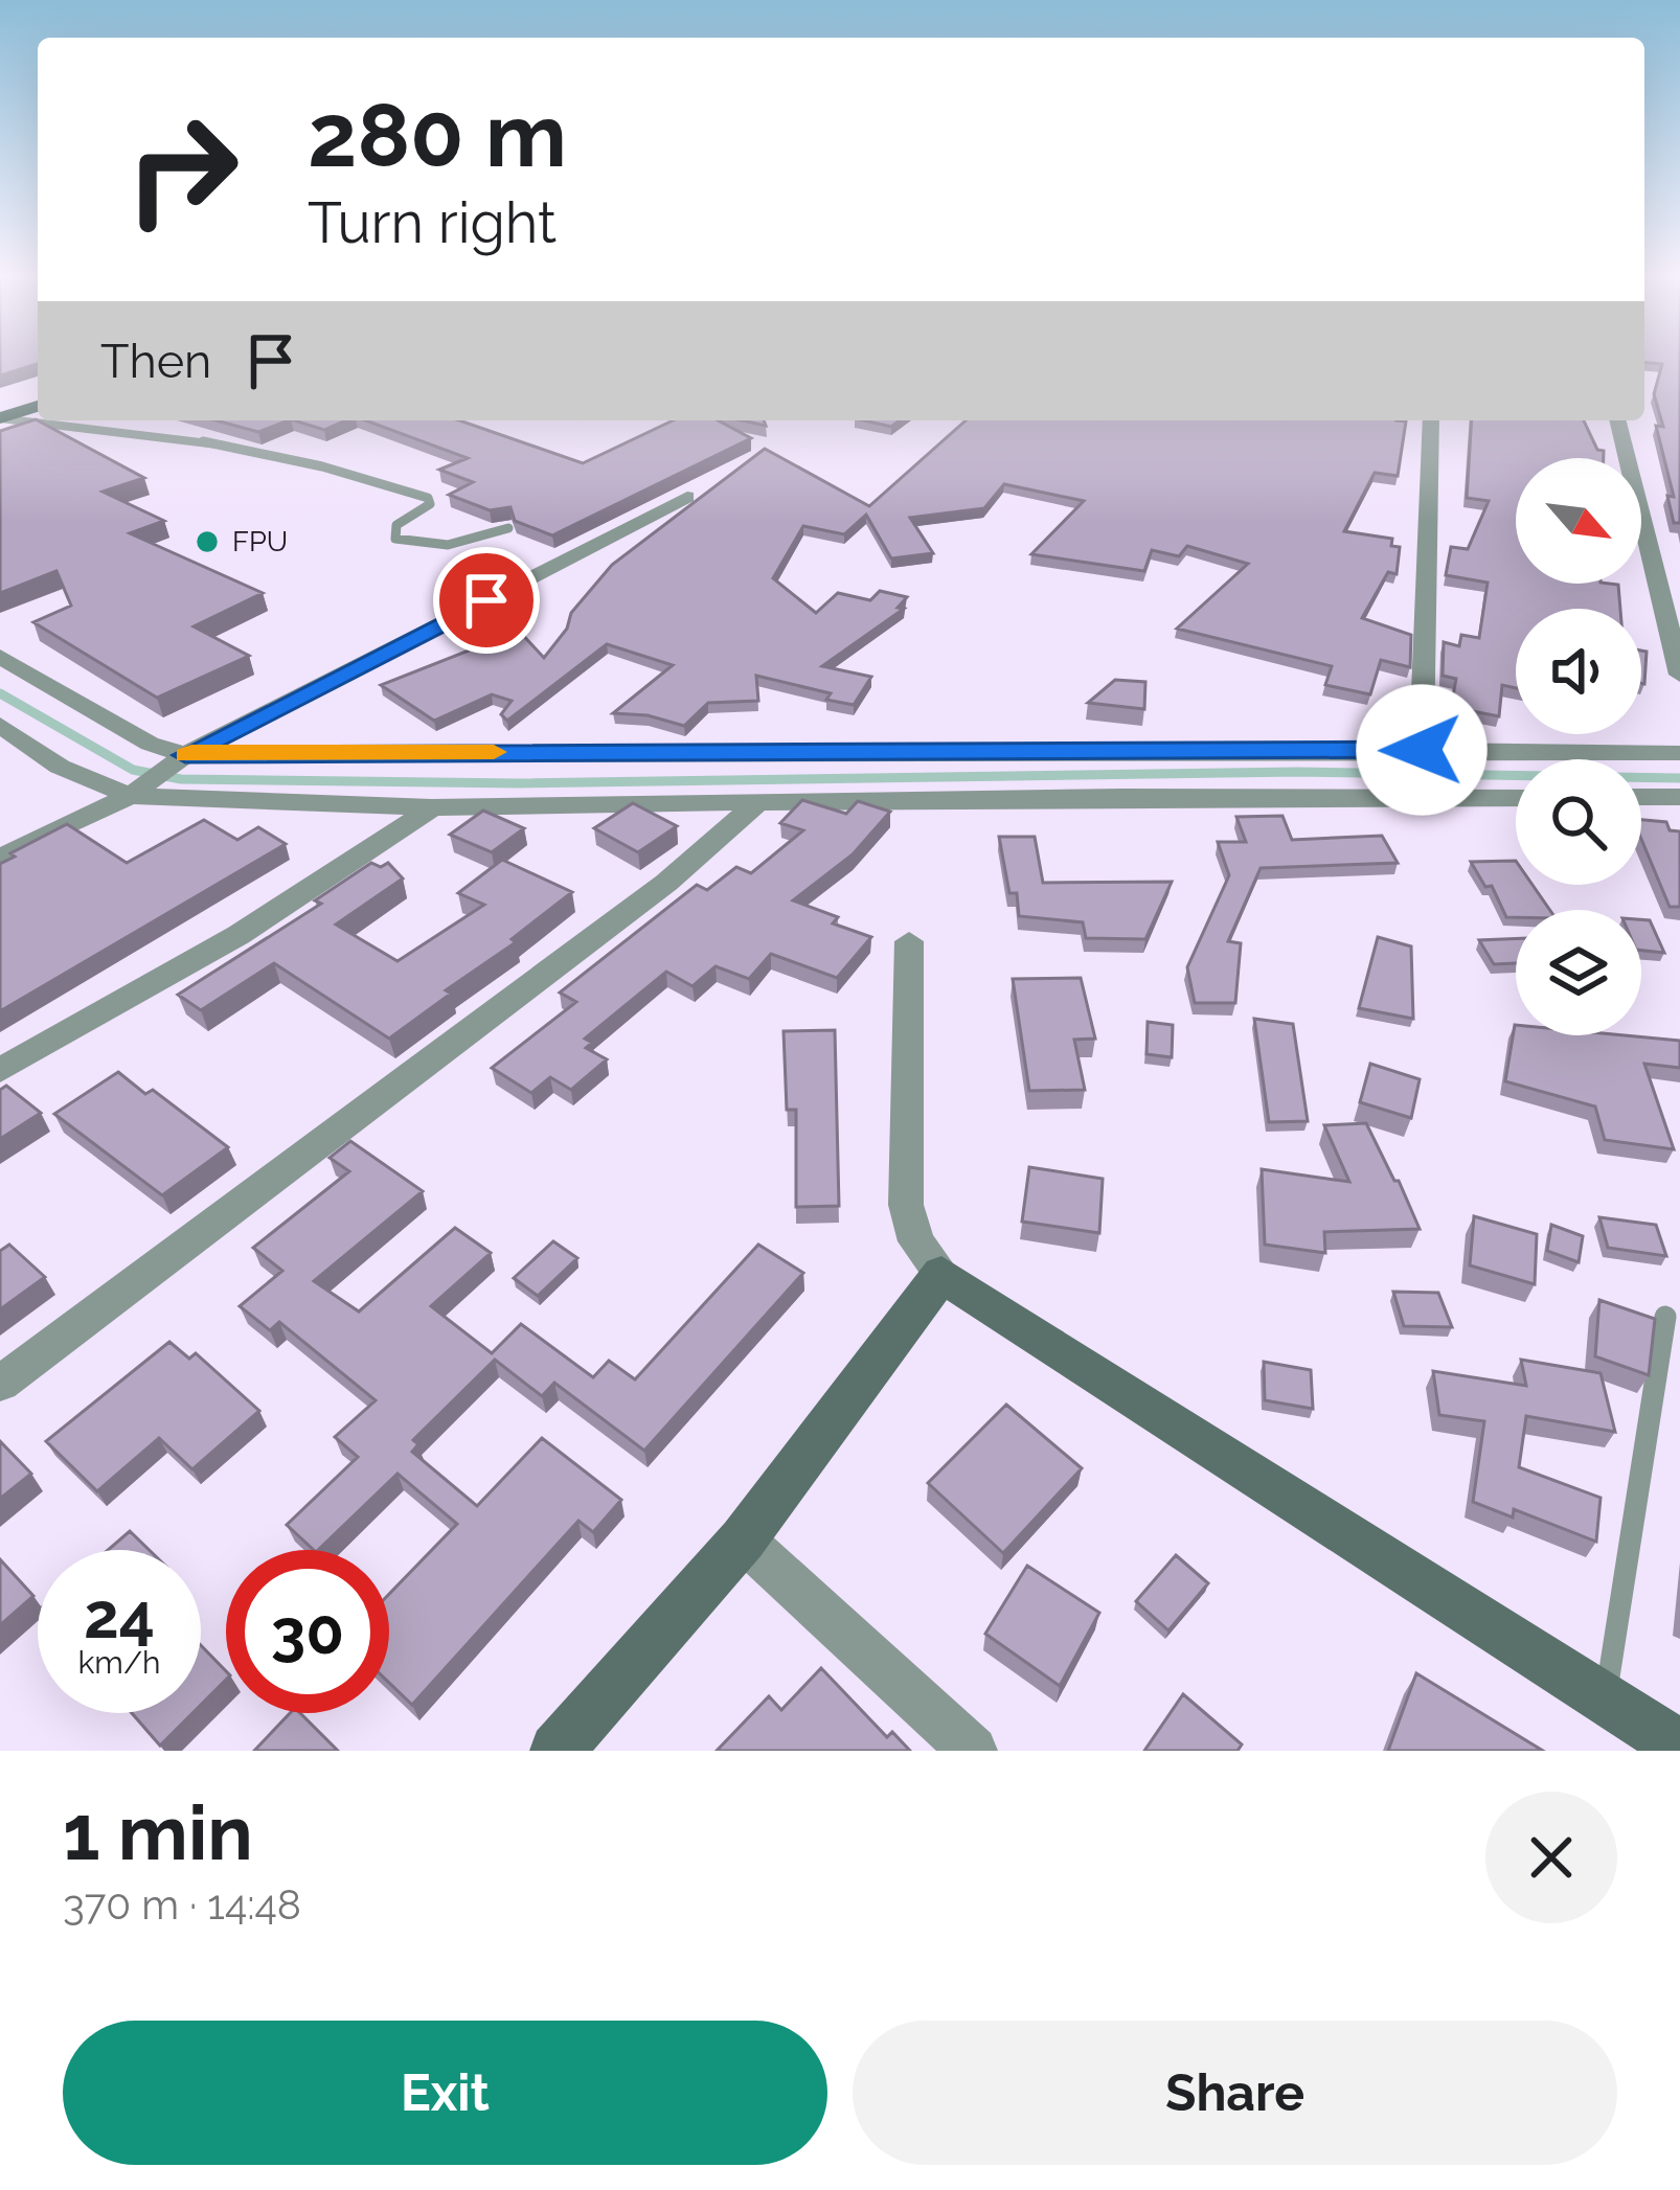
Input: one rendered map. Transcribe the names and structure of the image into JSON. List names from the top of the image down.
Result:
{
  "places": ["FPU"],
  "north": "bottom right",
  "page": {
    "turn": ["280 m", "Turn right"],
    "then": "Then",
    "speed": "24 km/h",
    "limit": "30",
    "heading": ["1 min", "370 m · 14:48"],
    "buttons": ["Exit", "Share"]
  }
}
